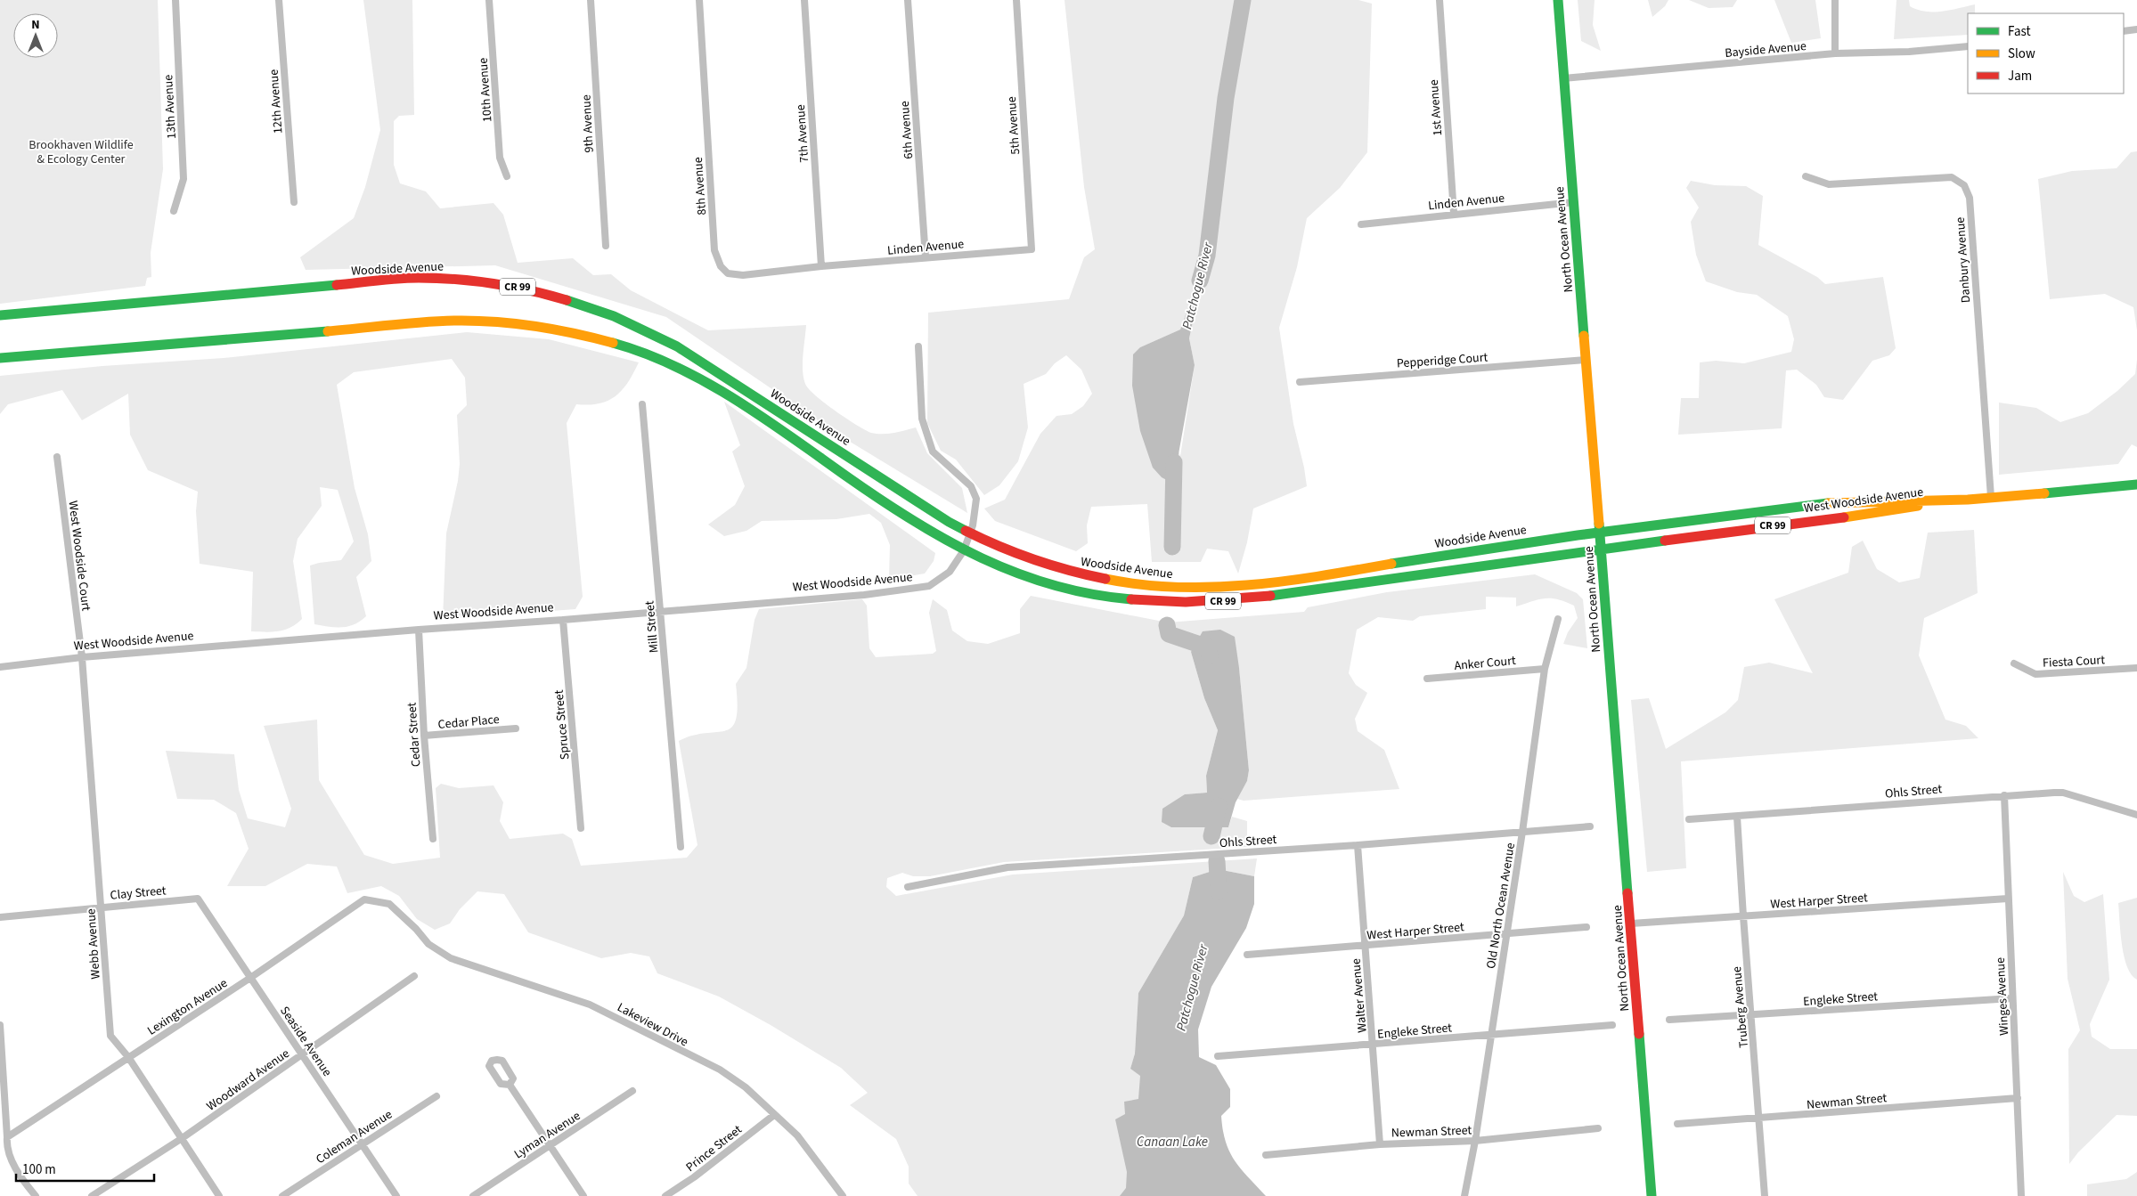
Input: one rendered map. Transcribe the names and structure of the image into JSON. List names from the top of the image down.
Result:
{
  "streets": {
    "main road": [
      "North Ocean Avenue",
      "Woodside Avenue",
      "CR 99",
      "West Woodside Avenue"
    ],
    "street": [
      "Bayside Avenue",
      "10th Avenue",
      "12th Avenue",
      "13th Avenue",
      "1st Avenue",
      "9th Avenue",
      "5th Avenue",
      "6th Avenue",
      "7th Avenue",
      "8th Avenue",
      "Linden Avenue",
      "Danbury Avenue",
      "Pepperidge Court",
      "West Woodside Court",
      "Mill Street",
      "Fiesta Court",
      "Anker Court",
      "Cedar Place",
      "Spruce Street",
      "Cedar Street",
      "Ohls Street",
      "Clay Street",
      "West Harper Street",
      "Old North Ocean Avenue",
      "Webb Avenue",
      "Walter Avenue",
      "Winges Avenue",
      "Engleke Street",
      "Lexington Avenue",
      "Truberg Avenue",
      "Lakeview Drive",
      "Seaside Avenue",
      "Woodward Avenue",
      "Newman Street",
      "Lyman Avenue",
      "Coleman Avenue",
      "Prince Street"
    ]
  },
  "crossings": [
    ["Bayside Avenue", "North Ocean Avenue"],
    ["1st Avenue", "Linden Avenue"],
    ["5th Avenue", "Linden Avenue"],
    ["6th Avenue", "Linden Avenue"],
    ["7th Avenue", "8th Avenue"],
    ["7th Avenue", "Linden Avenue"],
    ["8th Avenue", "Linden Avenue"],
    ["Linden Avenue", "North Ocean Avenue"],
    ["North Ocean Avenue", "Woodside Avenue"],
    ["North Ocean Avenue", "Pepperidge Court"],
    ["North Ocean Avenue", "West Woodside Avenue"],
    ["North Ocean Avenue", "West Harper Street"],
    ["Danbury Avenue", "West Woodside Avenue"],
    ["Woodside Avenue", "West Woodside Avenue"],
    ["West Woodside Avenue", "West Woodside Court"],
    ["West Woodside Avenue", "Mill Street"],
    ["West Woodside Avenue", "Spruce Street"],
    ["West Woodside Avenue", "Cedar Street"],
    ["West Woodside Avenue", "Webb Avenue"],
    ["West Woodside Court", "Webb Avenue"],
    ["Anker Court", "Old North Ocean Avenue"],
    ["Cedar Place", "Cedar Street"],
    ["Ohls Street", "Old North Ocean Avenue"],
    ["Ohls Street", "Walter Avenue"],
    ["Ohls Street", "Winges Avenue"],
    ["Ohls Street", "Truberg Avenue"],
    ["Clay Street", "Webb Avenue"],
    ["Clay Street", "Seaside Avenue"],
    ["West Harper Street", "Old North Ocean Avenue"],
    ["West Harper Street", "Walter Avenue"],
    ["West Harper Street", "Winges Avenue"],
    ["West Harper Street", "Truberg Avenue"],
    ["Old North Ocean Avenue", "Engleke Street"],
    ["Old North Ocean Avenue", "Newman Street"],
    ["Webb Avenue", "Lexington Avenue"],
    ["Webb Avenue", "Woodward Avenue"],
    ["Walter Avenue", "Engleke Street"],
    ["Walter Avenue", "Newman Street"],
    ["Winges Avenue", "Engleke Street"],
    ["Winges Avenue", "Newman Street"],
    ["Engleke Street", "Truberg Avenue"],
    ["Lexington Avenue", "Lakeview Drive"],
    ["Lexington Avenue", "Seaside Avenue"],
    ["Truberg Avenue", "Newman Street"],
    ["Lakeview Drive", "Prince Street"],
    ["Seaside Avenue", "Woodward Avenue"],
    ["Seaside Avenue", "Coleman Avenue"]
  ],
  "water": ["Patchogue River", "Canaan Lake"],
  "parks": ["Brookhaven Wildlife & Ecology Center"],
  "legend": ["Fast", "Slow", "Jam"],
  "scale_bar": "100 m",
  "north": "top"
}
